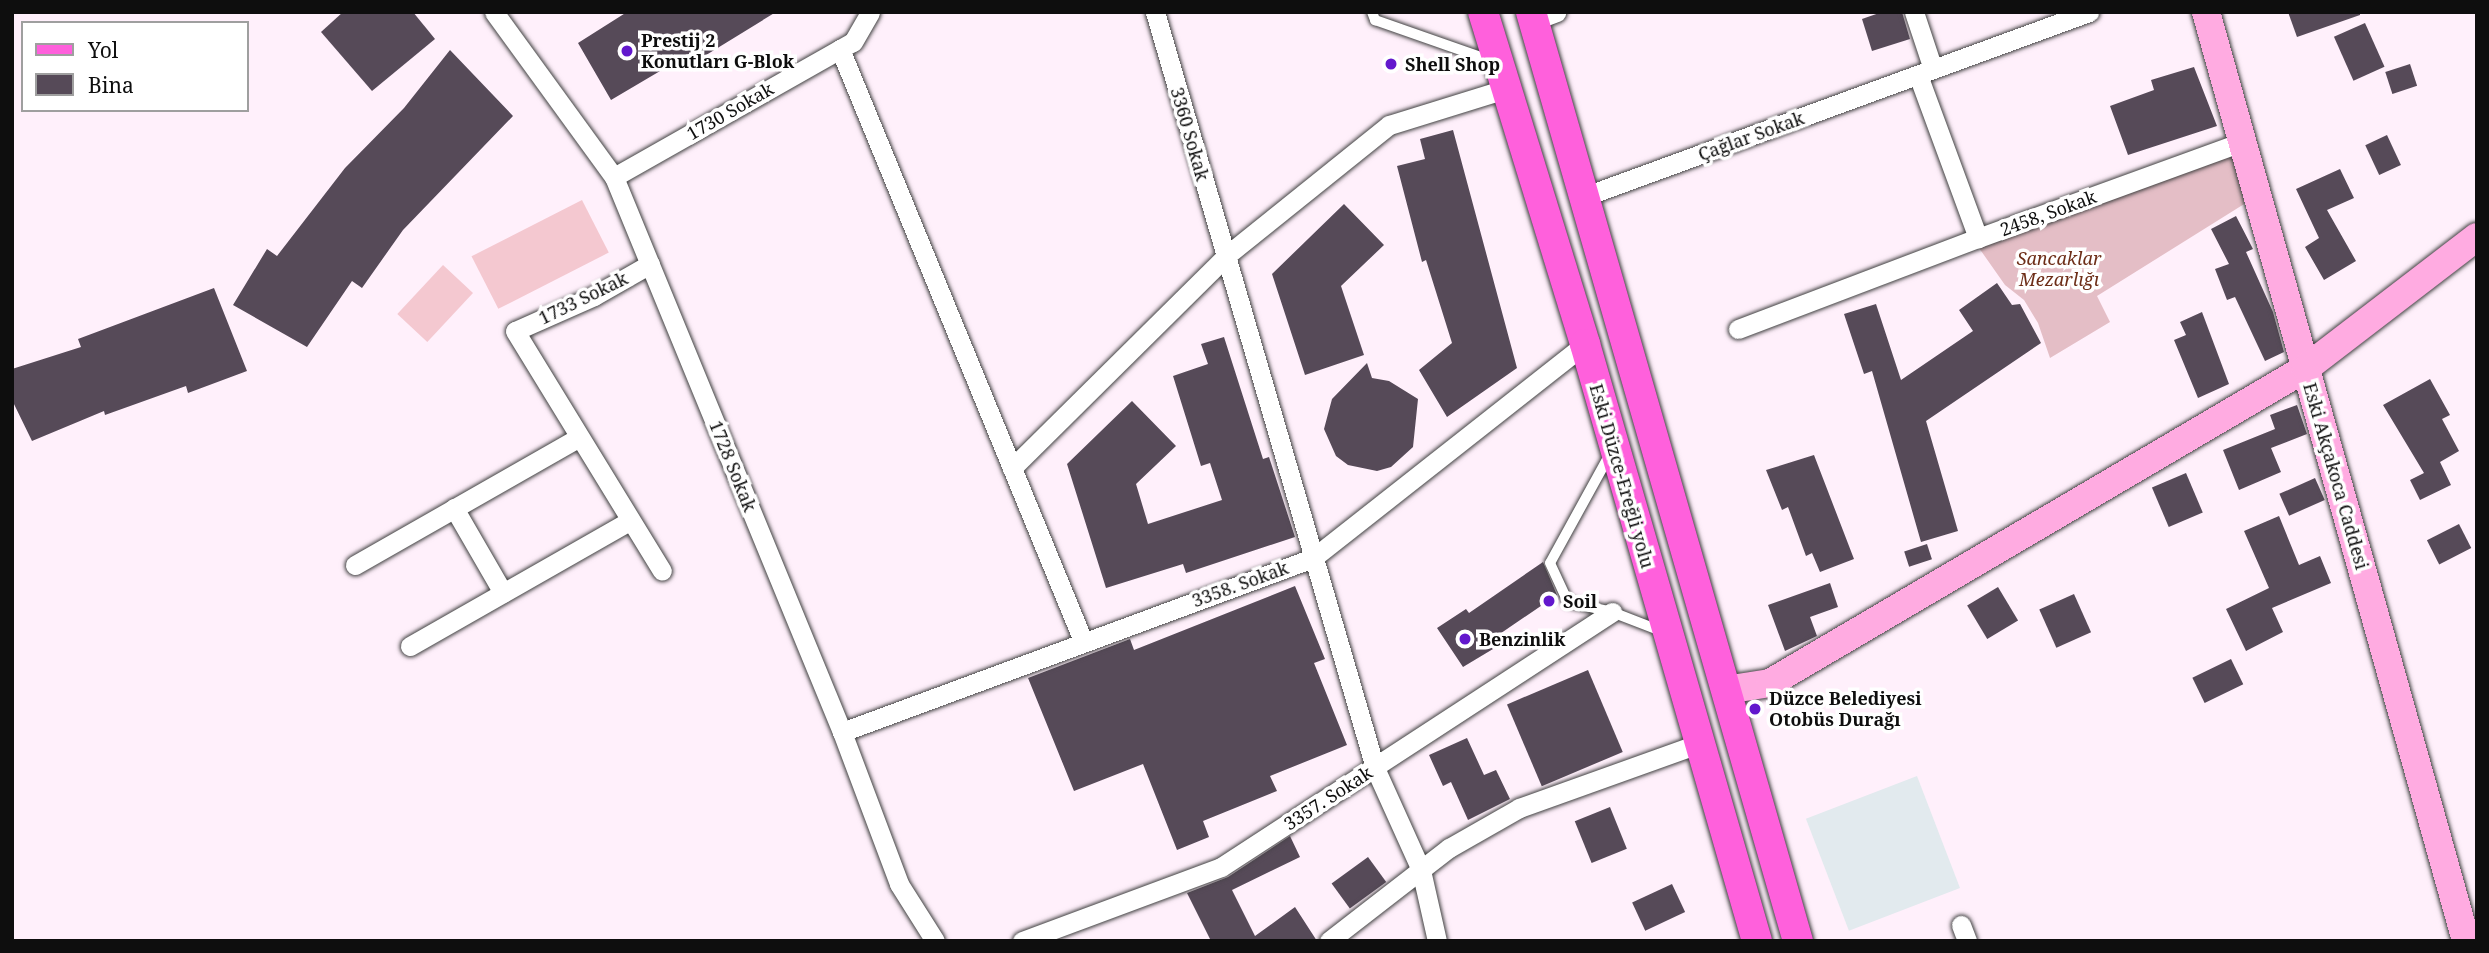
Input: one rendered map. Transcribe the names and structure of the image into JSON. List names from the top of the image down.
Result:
{
  "streets": {
    "main road": ["Eski Düzce-Ereğli yolu"],
    "street": [
      "1730 Sokak",
      "3360 Sokak",
      "Çağlar Sokak",
      "2458, Sokak",
      "1733 Sokak",
      "1728 Sokak",
      "Eski Akçakoca Caddesi",
      "3358. Sokak",
      "3357. Sokak"
    ]
  },
  "crossings": [
    ["1730 Sokak", "1728 Sokak"],
    ["3360 Sokak", "3358. Sokak"],
    ["3360 Sokak", "3357. Sokak"],
    ["Çağlar Sokak", "2458, Sokak"],
    ["2458, Sokak", "Eski Akçakoca Caddesi"],
    ["1733 Sokak", "1728 Sokak"],
    ["1728 Sokak", "3358. Sokak"],
    ["Eski Düzce-Ereğli yolu", "3358. Sokak"]
  ],
  "parks": ["Sancaklar Mezarlığı"],
  "places": [
    "Prestij 2 Konutları G-Blok",
    "Shell Shop",
    "Soil",
    "Benzinlik",
    "Düzce Belediyesi Otobüs Durağı"
  ],
  "legend": ["Yol", "Bina"]
}
